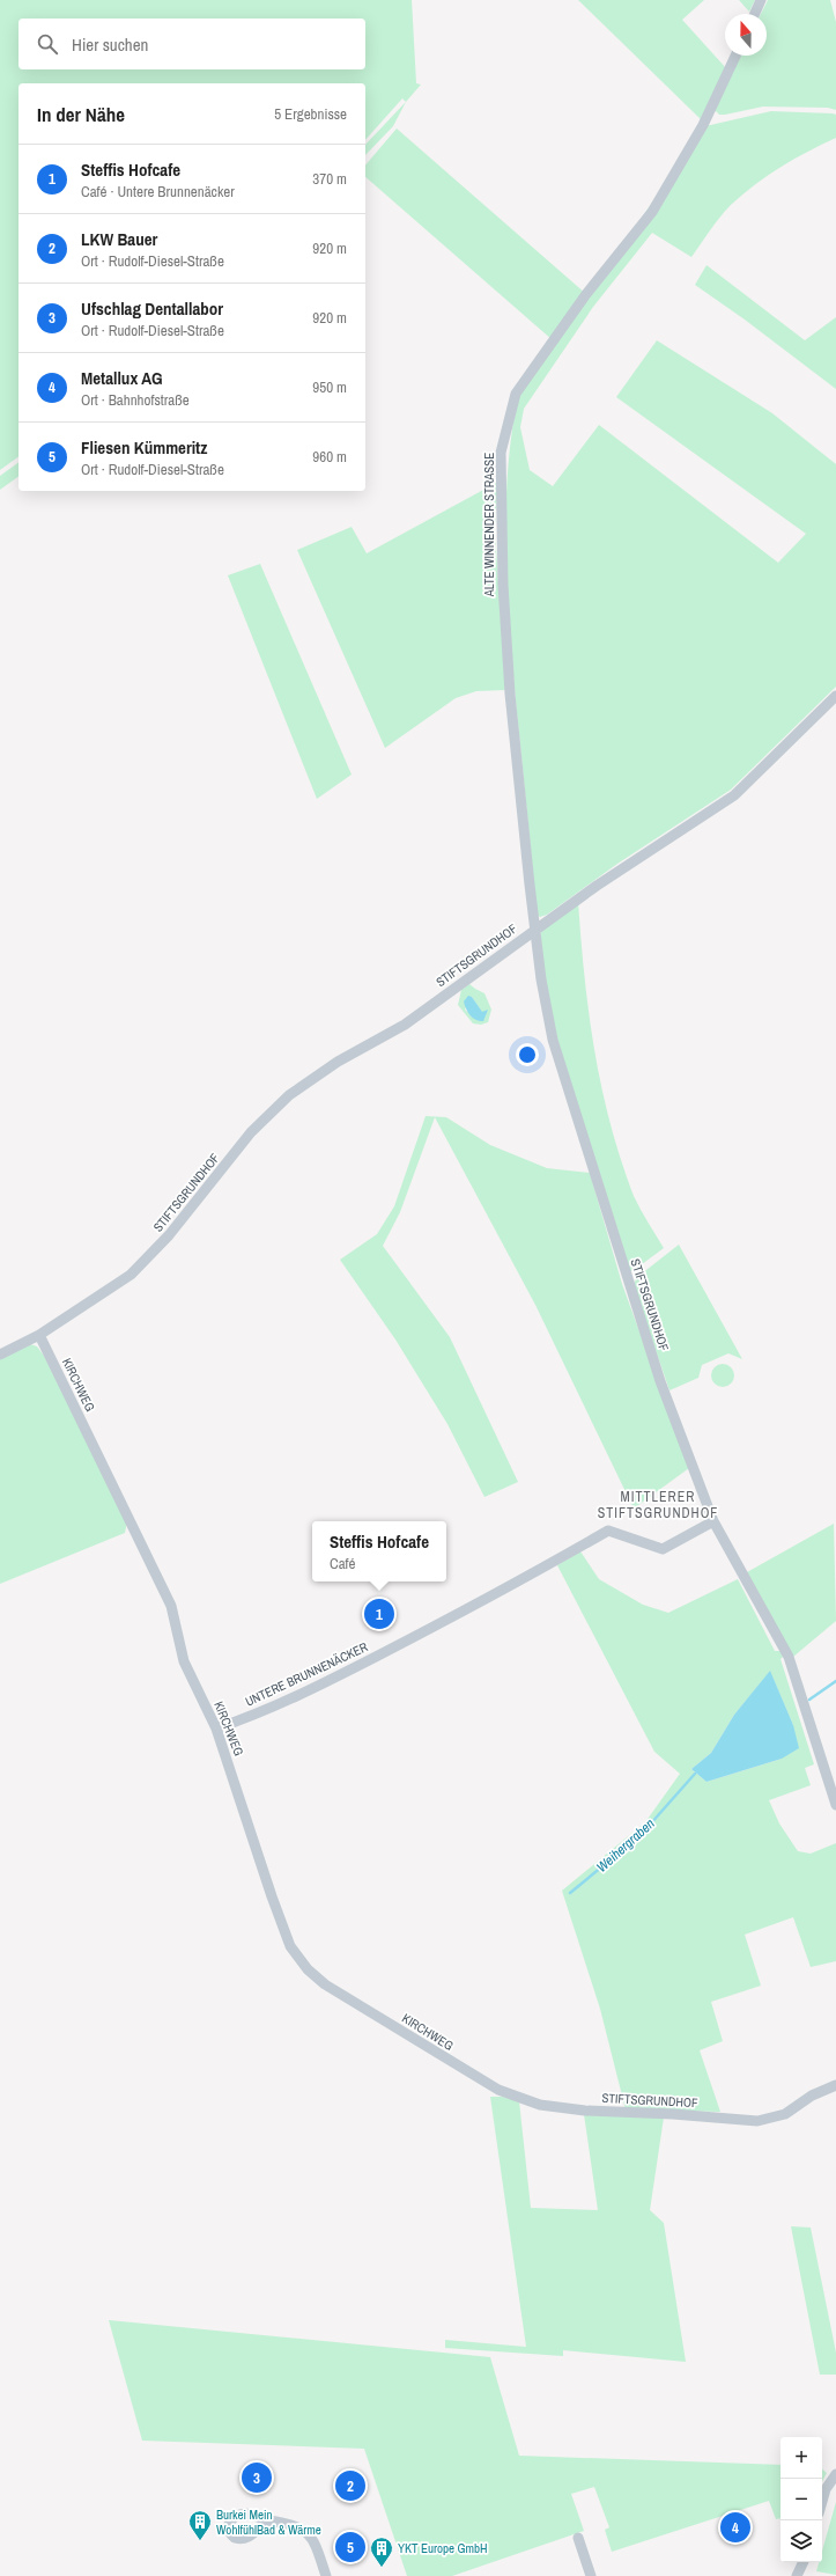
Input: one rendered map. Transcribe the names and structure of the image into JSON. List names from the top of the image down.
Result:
{
  "streets": {
    "street": [
      "ALTE WINNENDER STRASSE",
      "STIFTSGRUNDHOF",
      "KIRCHWEG",
      "UNTERE BRUNNENÄCKER"
    ]
  },
  "crossings": [
    ["ALTE WINNENDER STRASSE", "STIFTSGRUNDHOF"],
    ["STIFTSGRUNDHOF", "KIRCHWEG"],
    ["STIFTSGRUNDHOF", "UNTERE BRUNNENÄCKER"],
    ["KIRCHWEG", "UNTERE BRUNNENÄCKER"]
  ],
  "districts": ["MITTLERER STIFTSGRUNDHOF"],
  "water": ["Weihergraben"],
  "places": {
    "building": ["Burkei Mein WohlfühlBad & Wärme", "YKT Europe GmbH"]
  },
  "north": "top",
  "page": {
    "search": "Hier suchen",
    "heading": ["In der Nähe", "5 Ergebnisse"],
    "list": [
      {
        "mark": "1",
        "name": "Steffis Hofcafe",
        "note": "Café · Untere Brunnenäcker",
        "value": "370 m"
      },
      {
        "mark": "2",
        "name": "LKW Bauer",
        "note": "Ort · Rudolf-Diesel-Straße",
        "value": "920 m"
      },
      {
        "mark": "3",
        "name": "Ufschlag Dentallabor",
        "note": "Ort · Rudolf-Diesel-Straße",
        "value": "920 m"
      },
      {
        "mark": "4",
        "name": "Metallux AG",
        "note": "Ort · Bahnhofstraße",
        "value": "950 m"
      },
      {
        "mark": "5",
        "name": "Fliesen Kümmeritz",
        "note": "Ort · Rudolf-Diesel-Straße",
        "value": "960 m"
      }
    ],
    "popup": ["Steffis Hofcafe", "Café"],
    "pins": [
      "1",
      "3",
      "2",
      "4",
      "5"
    ],
    "map_buttons": ["+", "−"]
  }
}
